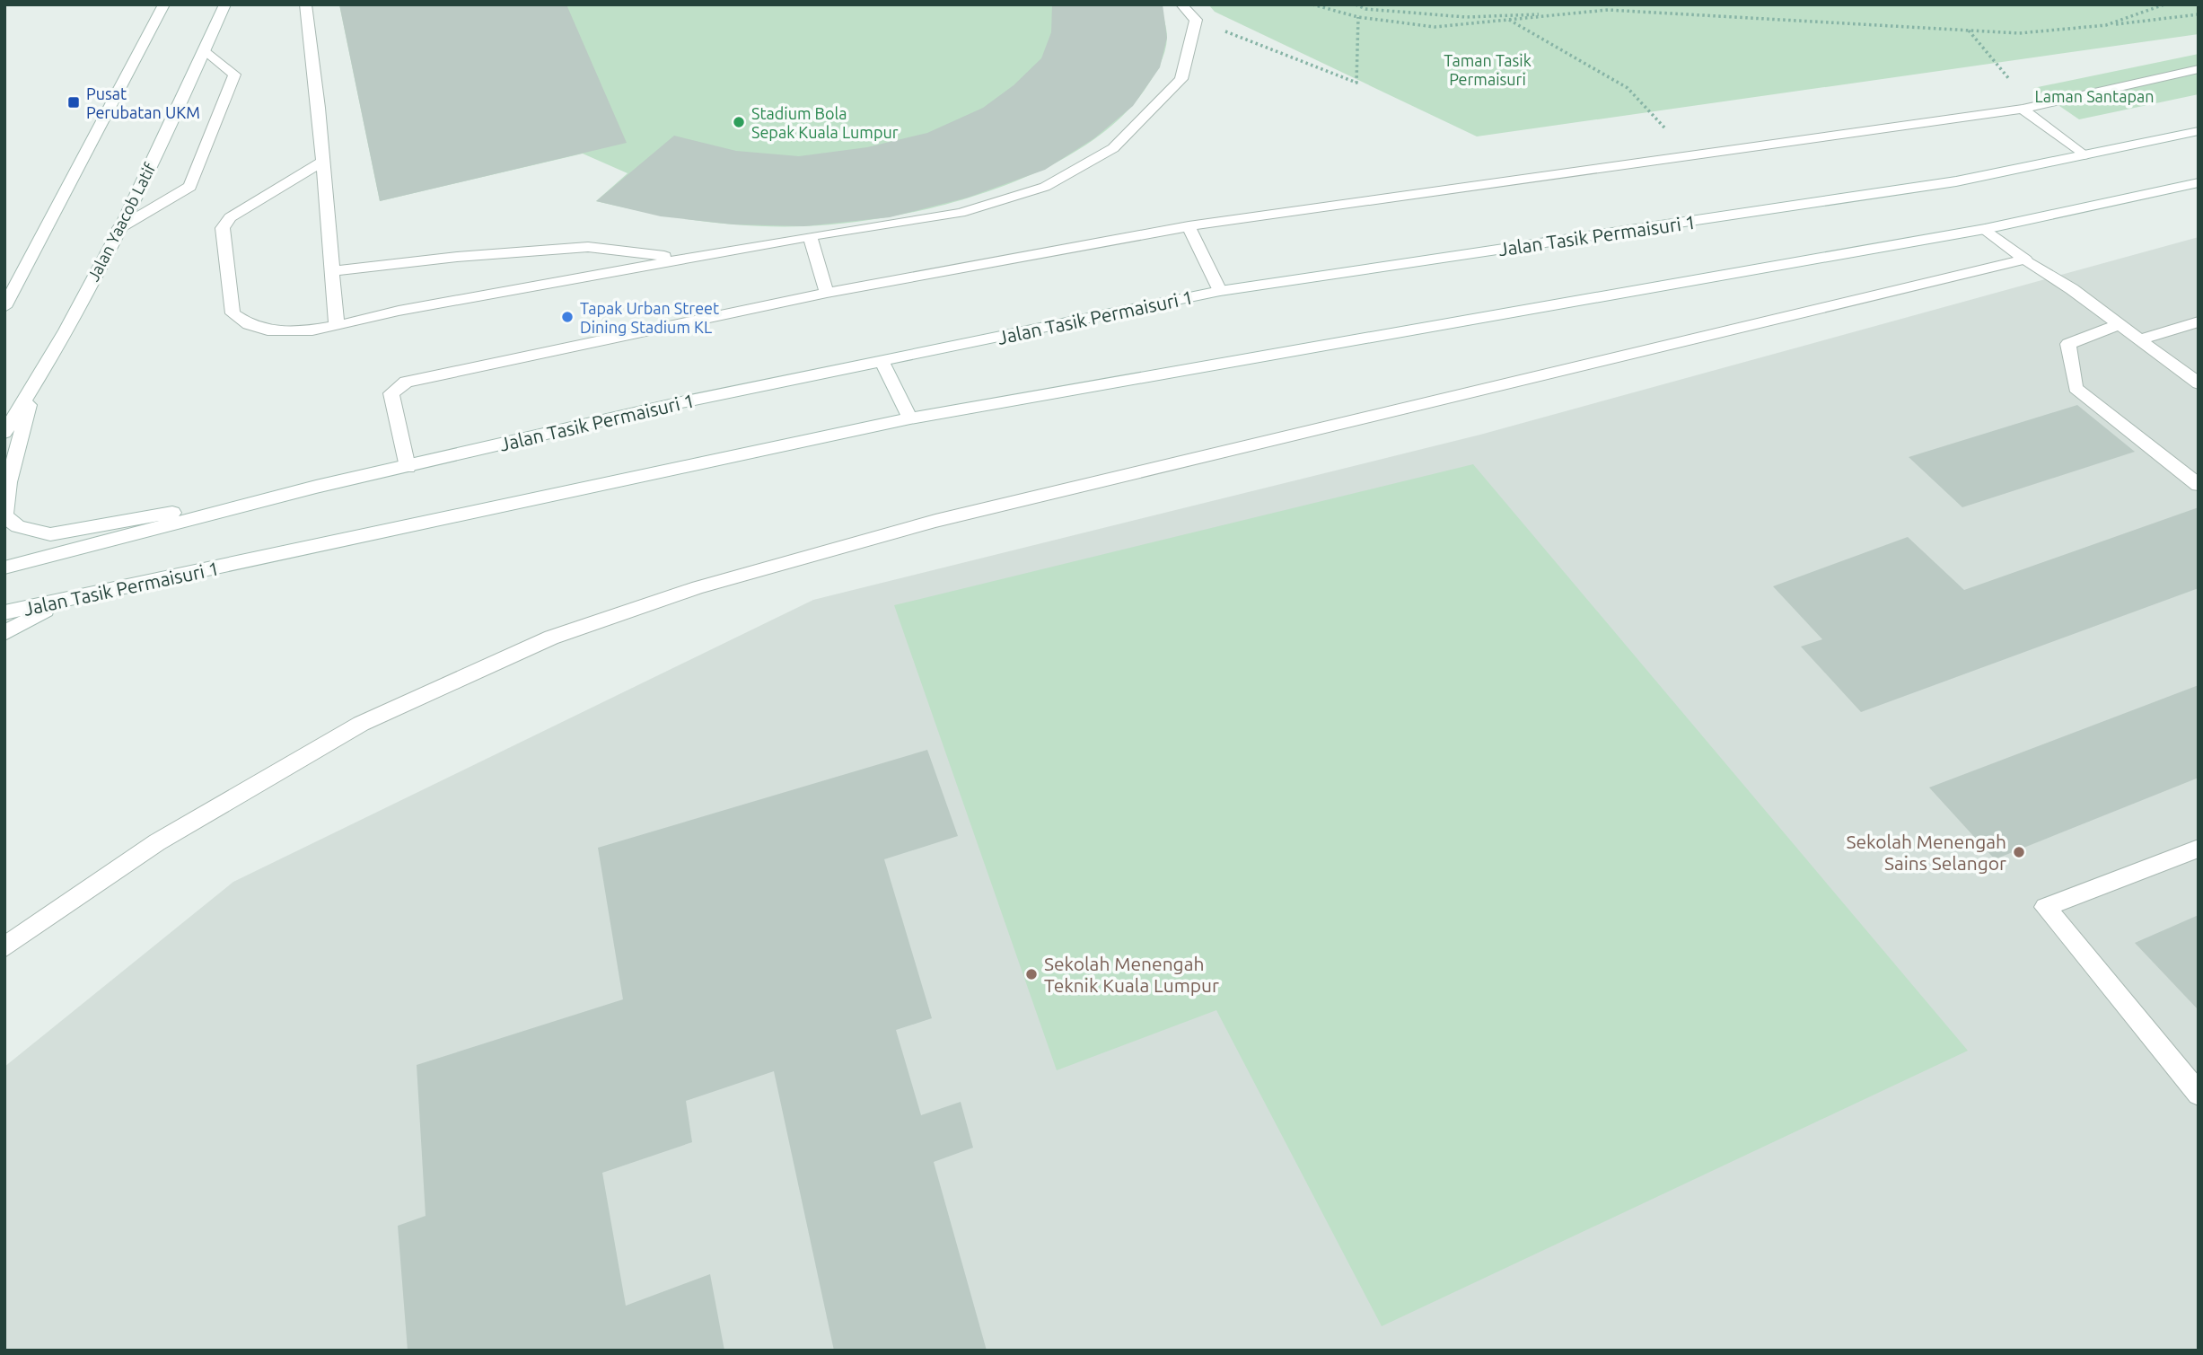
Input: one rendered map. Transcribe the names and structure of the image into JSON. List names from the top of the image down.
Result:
{
  "streets": {
    "main road": ["Jalan Yaacob Latif", "Jalan Tasik Permaisuri 1"]
  },
  "parks": ["Taman Tasik Permaisuri", "Laman Santapan"],
  "places": {
    "transit": ["Pusat Perubatan UKM"],
    "other": [
      "Stadium Bola Sepak Kuala Lumpur",
      "Tapak Urban Street Dining Stadium KL",
      "Sekolah Menengah Sains Selangor",
      "Sekolah Menengah Teknik Kuala Lumpur"
    ]
  }
}
